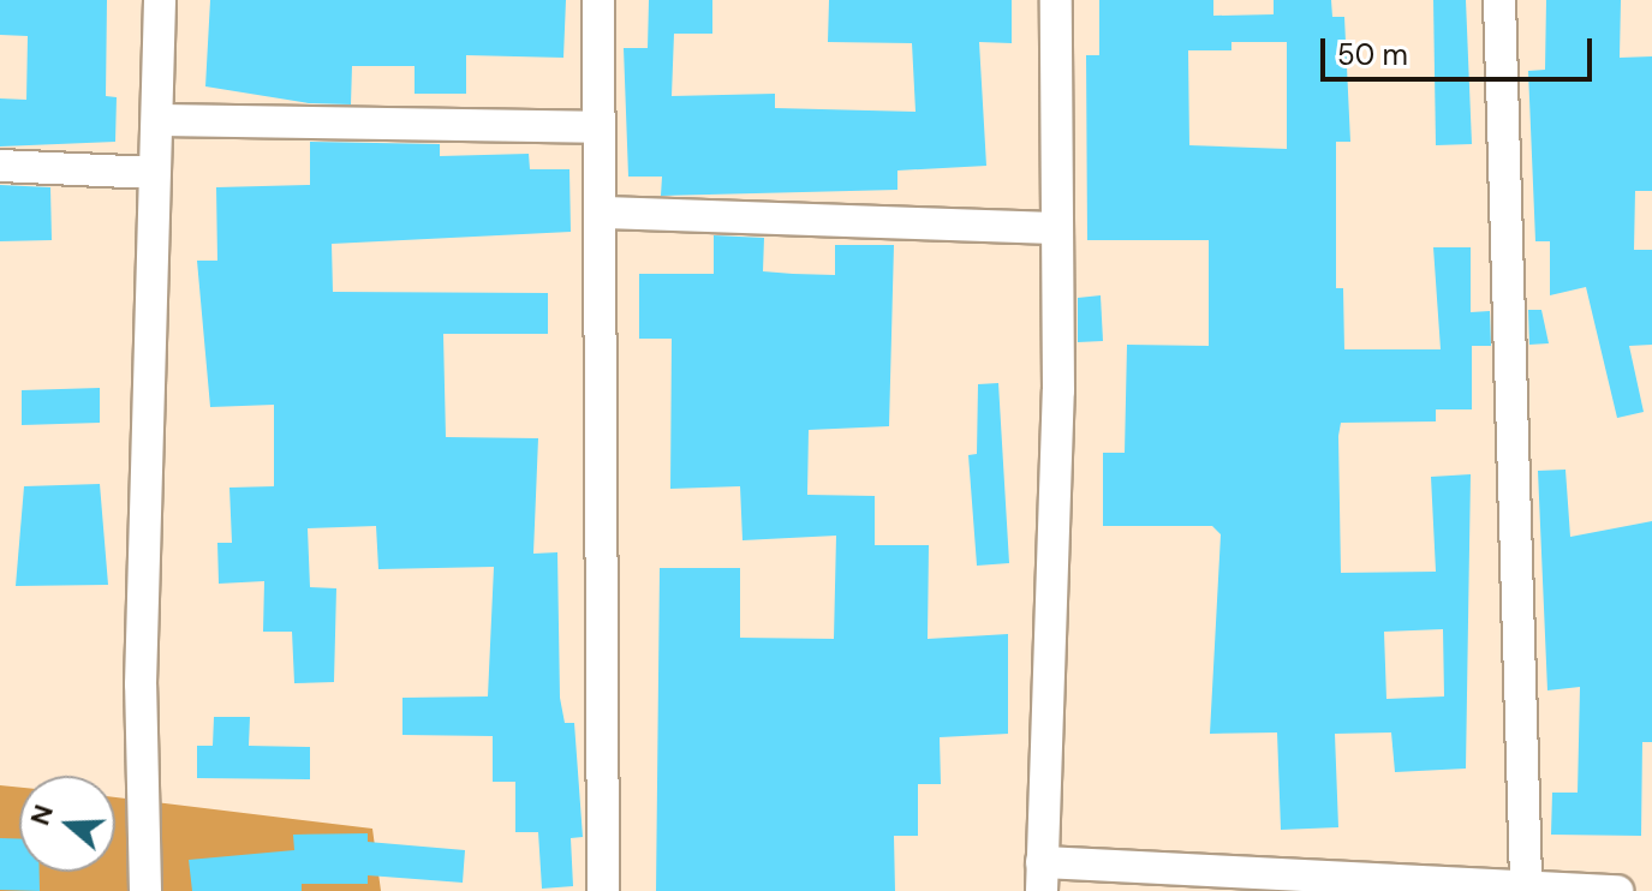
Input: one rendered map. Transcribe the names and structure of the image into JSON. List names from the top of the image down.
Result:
{
  "scale_bar": "50 m",
  "north": "left"
}
